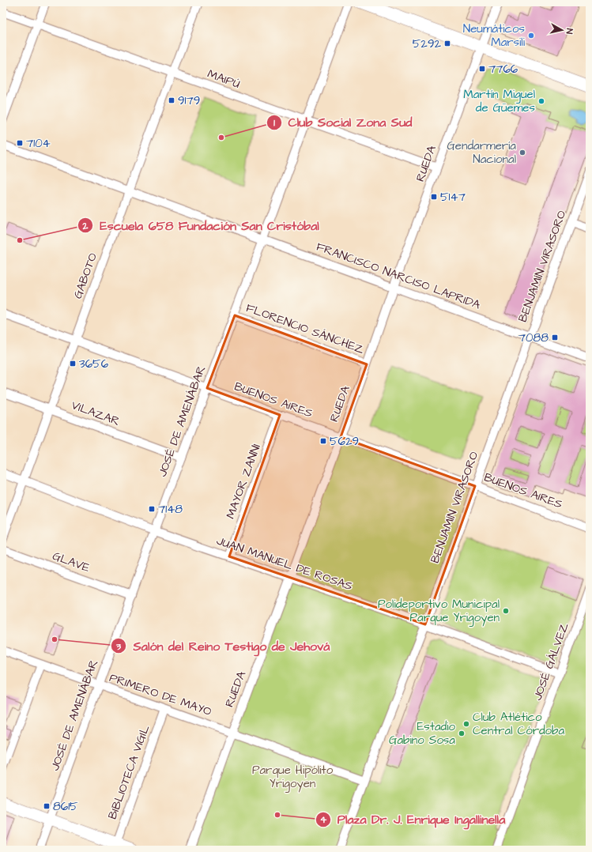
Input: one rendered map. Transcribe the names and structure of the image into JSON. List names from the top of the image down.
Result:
{
  "streets": {
    "street": [
      "MAIPÚ",
      "RUEDA",
      "BENJAMÍN VIRASORO",
      "GABOTO",
      "FRANCISCO NARCISO LAPRIDA",
      "FLORENCIO SÁNCHEZ",
      "BUENOS AIRES",
      "VILAZAR",
      "JOSÉ DE AMENÁBAR",
      "MAYOR ZANNI",
      "GLAVE",
      "JUAN MANUEL DE ROSAS",
      "JOSÉ GÁLVEZ",
      "PRIMERO DE MAYO",
      "BIBLIOTECA VIGIL"
    ]
  },
  "crossings": [
    ["MAIPÚ", "RUEDA"],
    ["MAIPÚ", "GABOTO"],
    ["MAIPÚ", "JOSÉ DE AMENÁBAR"],
    ["RUEDA", "FRANCISCO NARCISO LAPRIDA"],
    ["RUEDA", "FLORENCIO SÁNCHEZ"],
    ["RUEDA", "BUENOS AIRES"],
    ["RUEDA", "JUAN MANUEL DE ROSAS"],
    ["RUEDA", "PRIMERO DE MAYO"],
    ["BENJAMÍN VIRASORO", "FRANCISCO NARCISO LAPRIDA"],
    ["BENJAMÍN VIRASORO", "BUENOS AIRES"],
    ["BENJAMÍN VIRASORO", "JUAN MANUEL DE ROSAS"],
    ["BENJAMÍN VIRASORO", "PRIMERO DE MAYO"],
    ["GABOTO", "FRANCISCO NARCISO LAPRIDA"],
    ["GABOTO", "BUENOS AIRES"],
    ["GABOTO", "VILAZAR"],
    ["GABOTO", "JUAN MANUEL DE ROSAS"],
    ["FRANCISCO NARCISO LAPRIDA", "JOSÉ DE AMENÁBAR"],
    ["FLORENCIO SÁNCHEZ", "JOSÉ DE AMENÁBAR"],
    ["BUENOS AIRES", "JOSÉ DE AMENÁBAR"],
    ["BUENOS AIRES", "MAYOR ZANNI"],
    ["VILAZAR", "JOSÉ DE AMENÁBAR"],
    ["JOSÉ DE AMENÁBAR", "GLAVE"],
    ["JOSÉ DE AMENÁBAR", "JUAN MANUEL DE ROSAS"],
    ["JOSÉ DE AMENÁBAR", "PRIMERO DE MAYO"],
    ["MAYOR ZANNI", "JUAN MANUEL DE ROSAS"],
    ["JUAN MANUEL DE ROSAS", "JOSÉ GÁLVEZ"],
    ["PRIMERO DE MAYO", "BIBLIOTECA VIGIL"]
  ],
  "parks": ["Parque Hipólito Yrigoyen"],
  "places": {
    "other": [
      "Neumáticos Marsili",
      "Martín Miguel de Güemes",
      "Club Social Zona Sud",
      "Gendarmería Nacional",
      "Escuela 658 Fundación San Cristóbal",
      "Polideportivo Municipal Parque Yrigoyen",
      "Salón del Reino Testigo de Jehová",
      "Club Atlético Central Córdoba",
      "Estadio Gabino Sosa",
      "Plaza Dr. J. Enrique Ingallinella"
    ],
    "transit": [
      "5292",
      "7766",
      "9179",
      "7104",
      "5147",
      "7088",
      "3656",
      "5629",
      "7148",
      "8615"
    ]
  },
  "north": "right"
}
